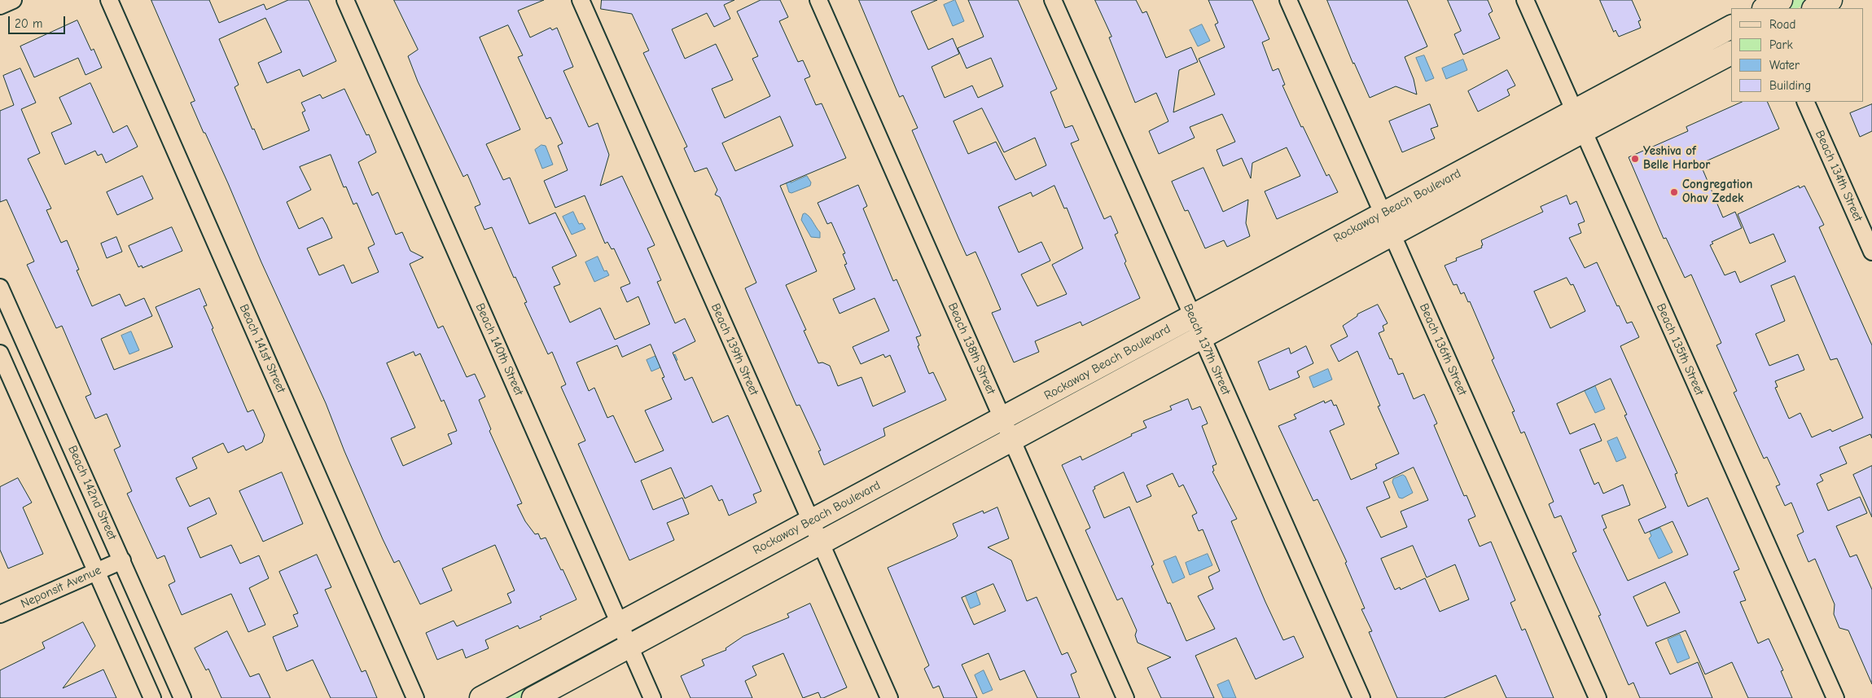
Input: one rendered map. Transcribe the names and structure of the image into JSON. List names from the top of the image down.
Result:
{
  "streets": {
    "street": [
      "Beach 134th Street",
      "Rockaway Beach Boulevard",
      "Beach 141st Street",
      "Beach 138th Street",
      "Beach 140th Street",
      "Beach 139th Street",
      "Beach 137th Street",
      "Beach 136th Street",
      "Beach 135th Street",
      "Beach 142nd Street",
      "Neponsit Avenue"
    ]
  },
  "crossings": [
    ["Rockaway Beach Boulevard", "Beach 138th Street"],
    ["Rockaway Beach Boulevard", "Beach 140th Street"],
    ["Rockaway Beach Boulevard", "Beach 139th Street"],
    ["Rockaway Beach Boulevard", "Beach 137th Street"],
    ["Rockaway Beach Boulevard", "Beach 136th Street"],
    ["Rockaway Beach Boulevard", "Beach 135th Street"],
    ["Beach 142nd Street", "Neponsit Avenue"]
  ],
  "places": ["Yeshiva of Belle Harbor", "Congregation Ohav Zedek"],
  "legend": [
    "Road",
    "Park",
    "Water",
    "Building"
  ],
  "scale_bar": "20 m"
}
